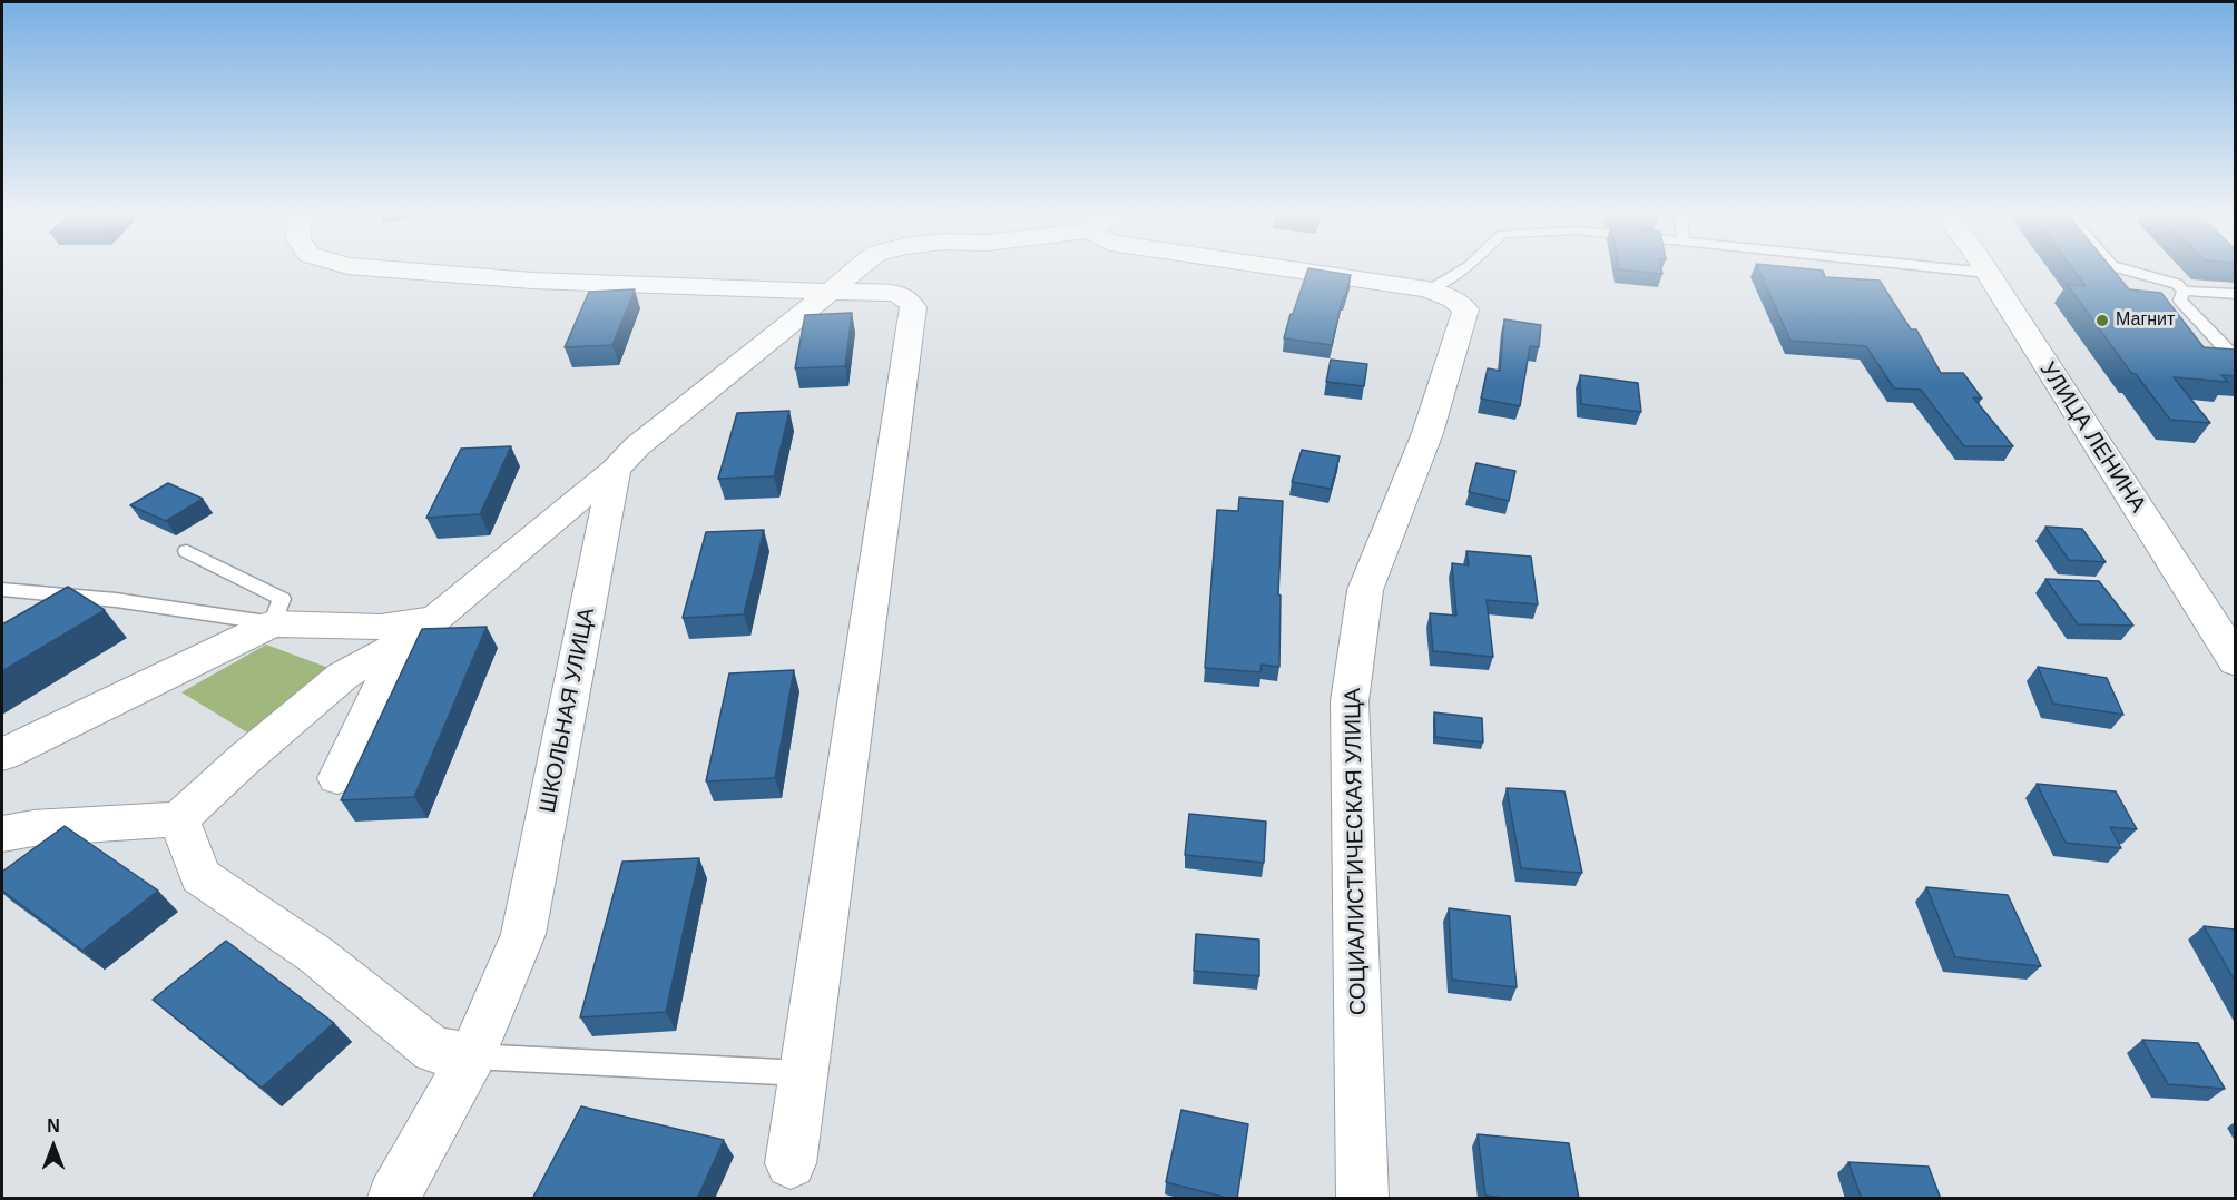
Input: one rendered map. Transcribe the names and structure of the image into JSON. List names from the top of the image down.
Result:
{
  "streets": {
    "main road": ["УЛИЦА ЛЕНИНА"],
    "street": ["ШКОЛЬНАЯ УЛИЦА", "СОЦИАЛИСТИЧЕСКАЯ УЛИЦА"]
  },
  "places": ["Магнит"],
  "north": "top"
}
